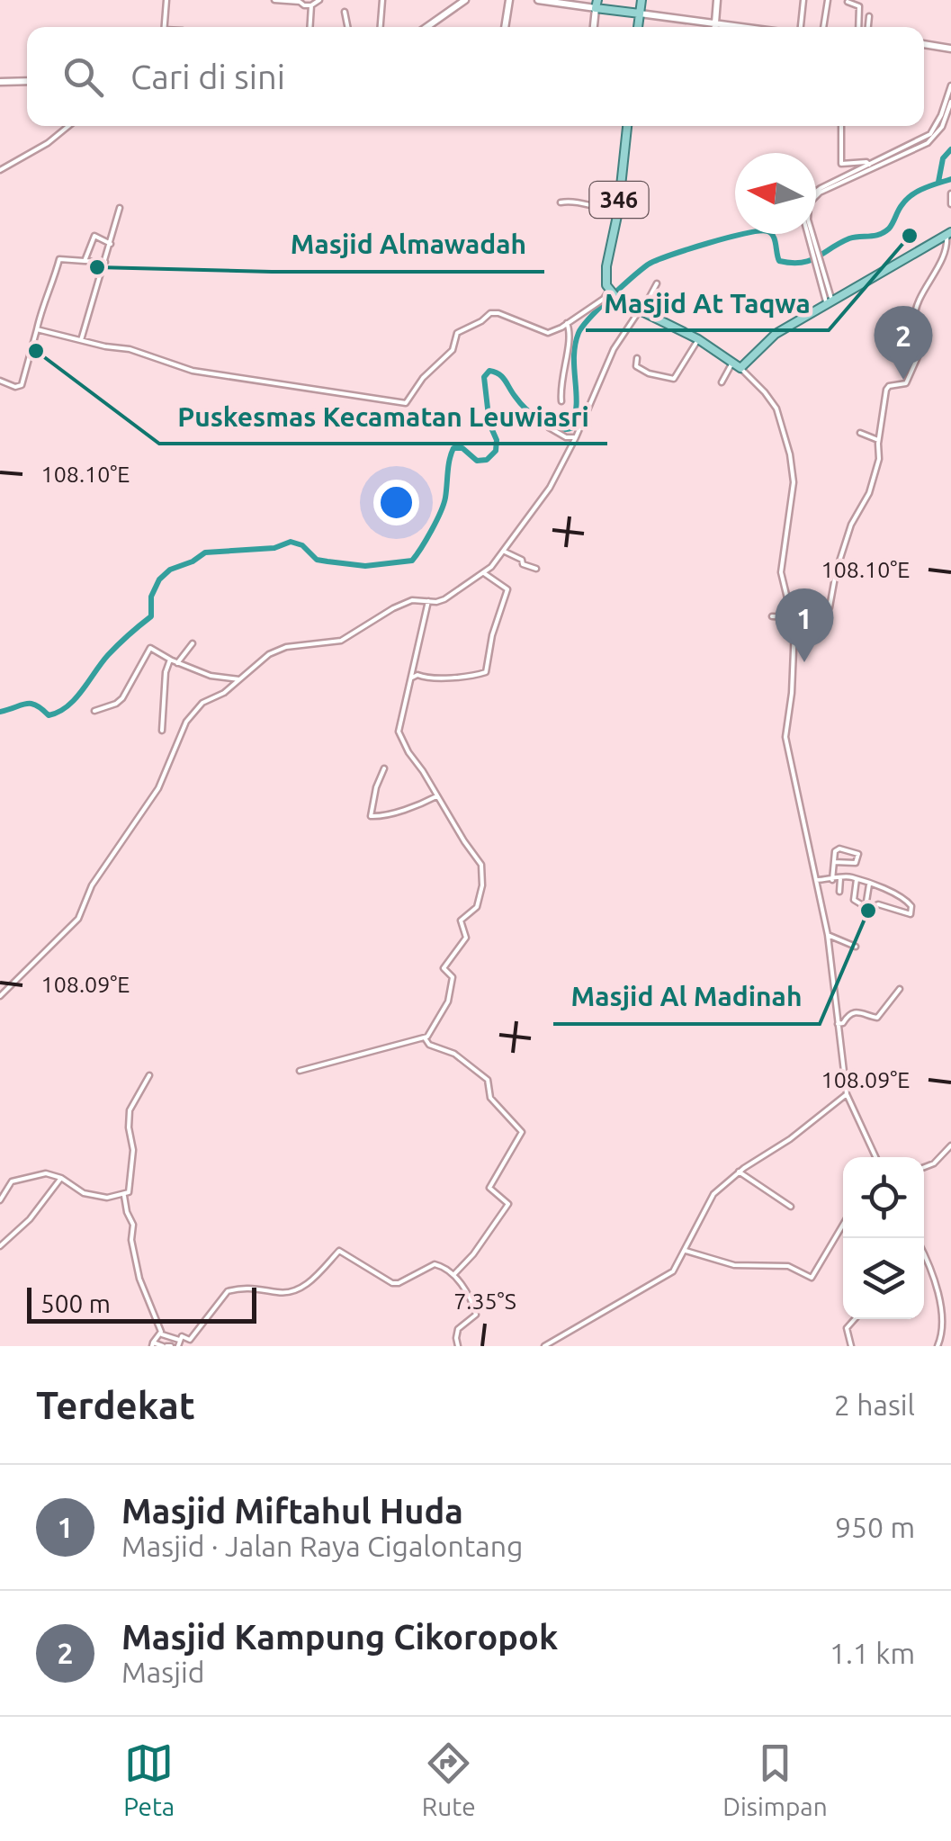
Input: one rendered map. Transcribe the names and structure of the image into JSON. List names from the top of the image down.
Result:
{
  "streets": {
    "main road": ["346"]
  },
  "places": [
    "Masjid At Taqwa",
    "Masjid Almawadah",
    "Puskesmas Kecamatan Leuwiasri",
    "Masjid Al Madinah"
  ],
  "scale_bar": "500 m",
  "north": "left",
  "page": {
    "search": "Cari di sini",
    "pins": ["2", "1"],
    "scale": "500 m",
    "heading": ["Terdekat", "2 hasil"],
    "list": [
      {
        "mark": "1",
        "name": "Masjid Miftahul Huda",
        "note": "Masjid · Jalan Raya Cigalontang",
        "value": "950 m"
      },
      {
        "mark": "2",
        "name": "Masjid Kampung Cikoropok",
        "note": "Masjid",
        "value": "1.1 km"
      }
    ],
    "nav": ["Peta", "Rute", "Disimpan"]
  },
  "coordinates": ["108.10°E", "108.09°E", "7.35°S"]
}
